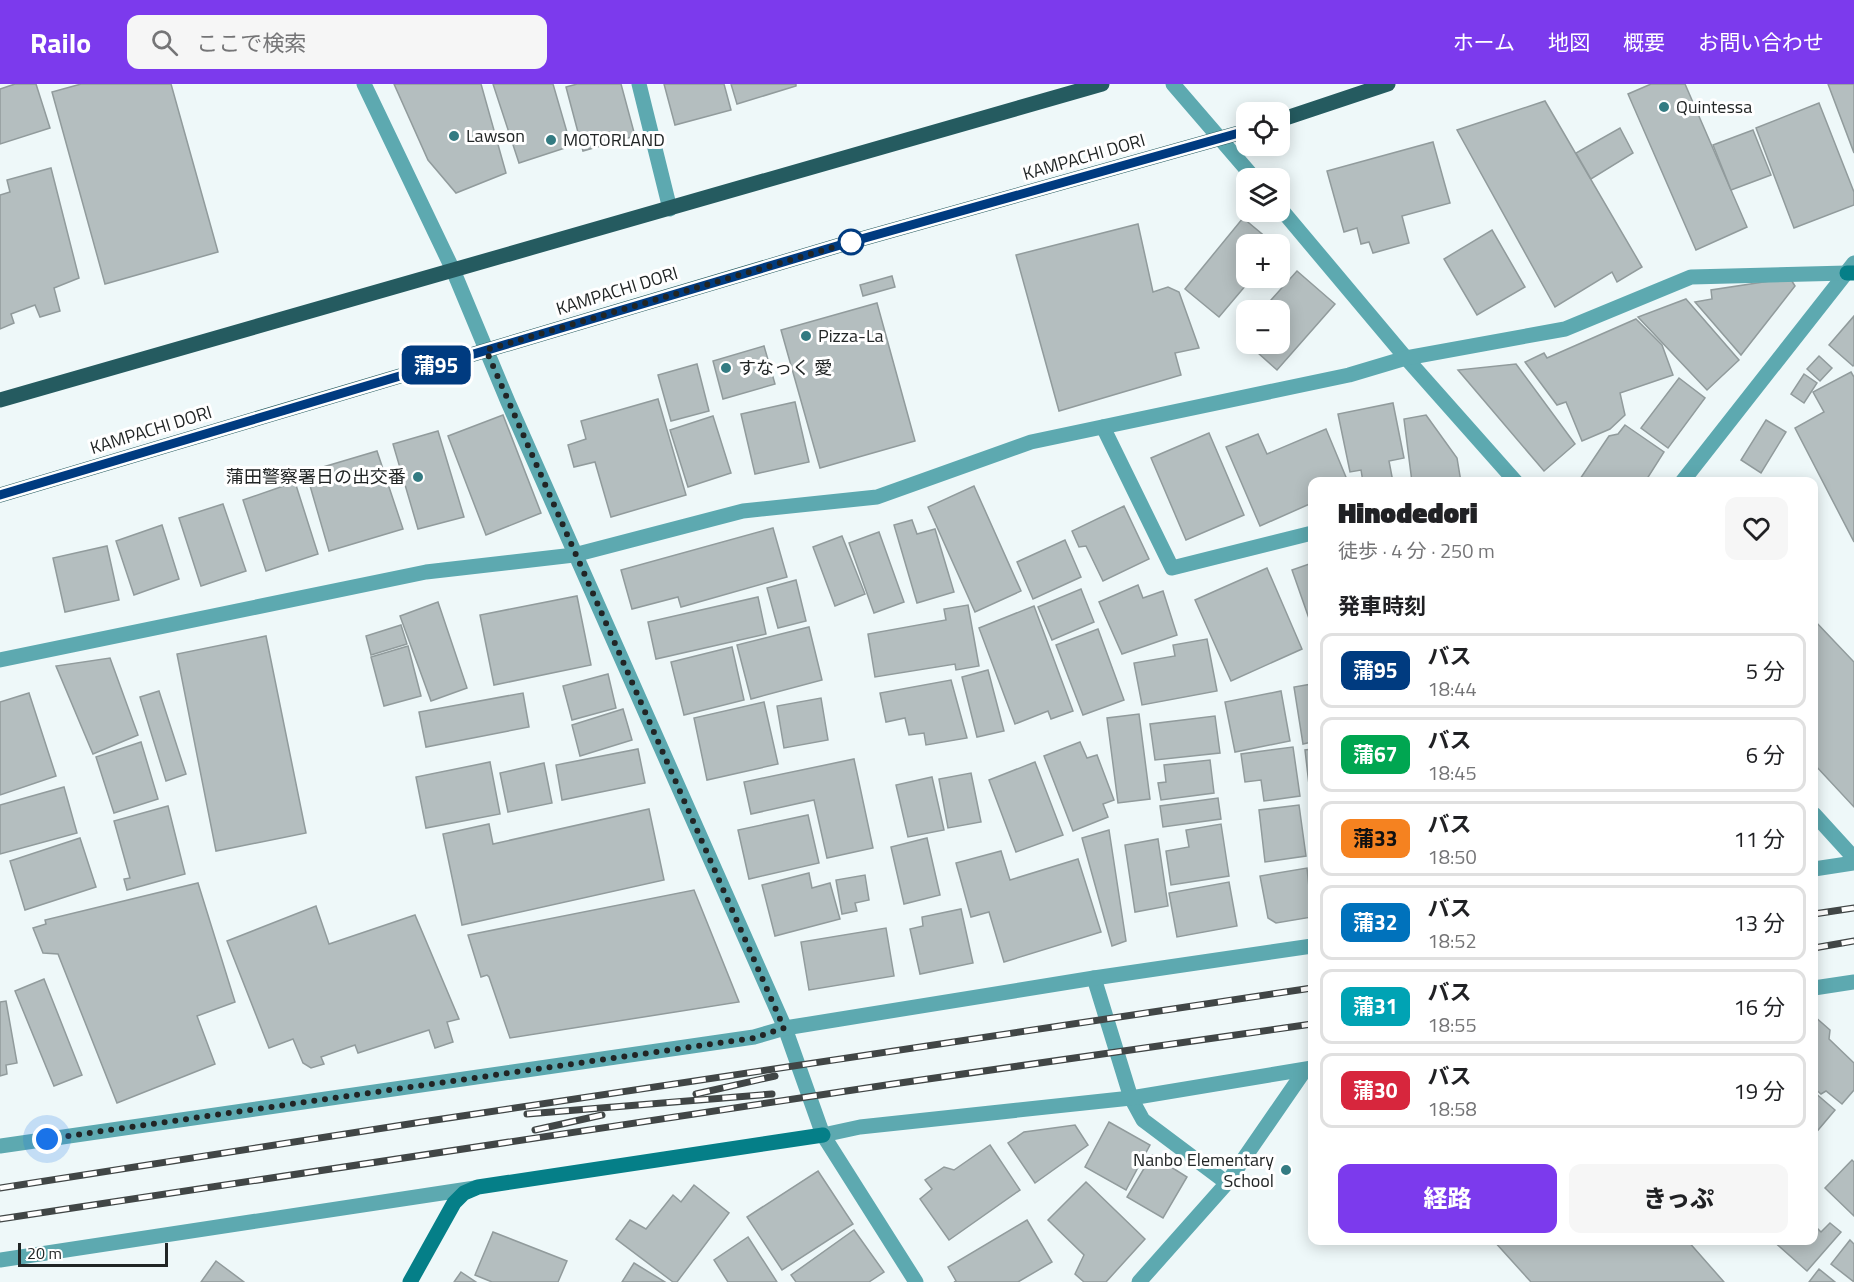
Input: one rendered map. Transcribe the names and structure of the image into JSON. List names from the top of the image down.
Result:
{
  "streets": {
    "main road": ["KAMPACHI DORI"]
  },
  "places": [
    "Quintessa",
    "Lawson",
    "MOTORLAND",
    "Pizza-La",
    "すなっく 愛",
    "蒲田警察署日の出交番",
    "Nanbo Elementary School"
  ],
  "lines": ["bus line 蒲95"],
  "scale_bar": "20 m",
  "page": {
    "header": "Railo",
    "search": "ここで検索",
    "nav": [
      "ホーム",
      "地図",
      "概要",
      "お問い合わせ"
    ],
    "on_map": "蒲95",
    "map_buttons": ["+", "−"],
    "heading": [
      ["Hinodedori", "徒歩 · 4 分 · 250 m"],
      "発車時刻"
    ],
    "list": [
      {
        "mark": "蒲95",
        "name": "バス",
        "note": "18:44",
        "value": "5 分"
      },
      {
        "mark": "蒲67",
        "name": "バス",
        "note": "18:45",
        "value": "6 分"
      },
      {
        "mark": "蒲33",
        "name": "バス",
        "note": "18:50",
        "value": "11 分"
      },
      {
        "mark": "蒲32",
        "name": "バス",
        "note": "18:52",
        "value": "13 分"
      },
      {
        "mark": "蒲31",
        "name": "バス",
        "note": "18:55",
        "value": "16 分"
      },
      {
        "mark": "蒲30",
        "name": "バス",
        "note": "18:58",
        "value": "19 分"
      }
    ],
    "buttons": ["経路", "きっぷ"],
    "scale": "20 m"
  }
}
